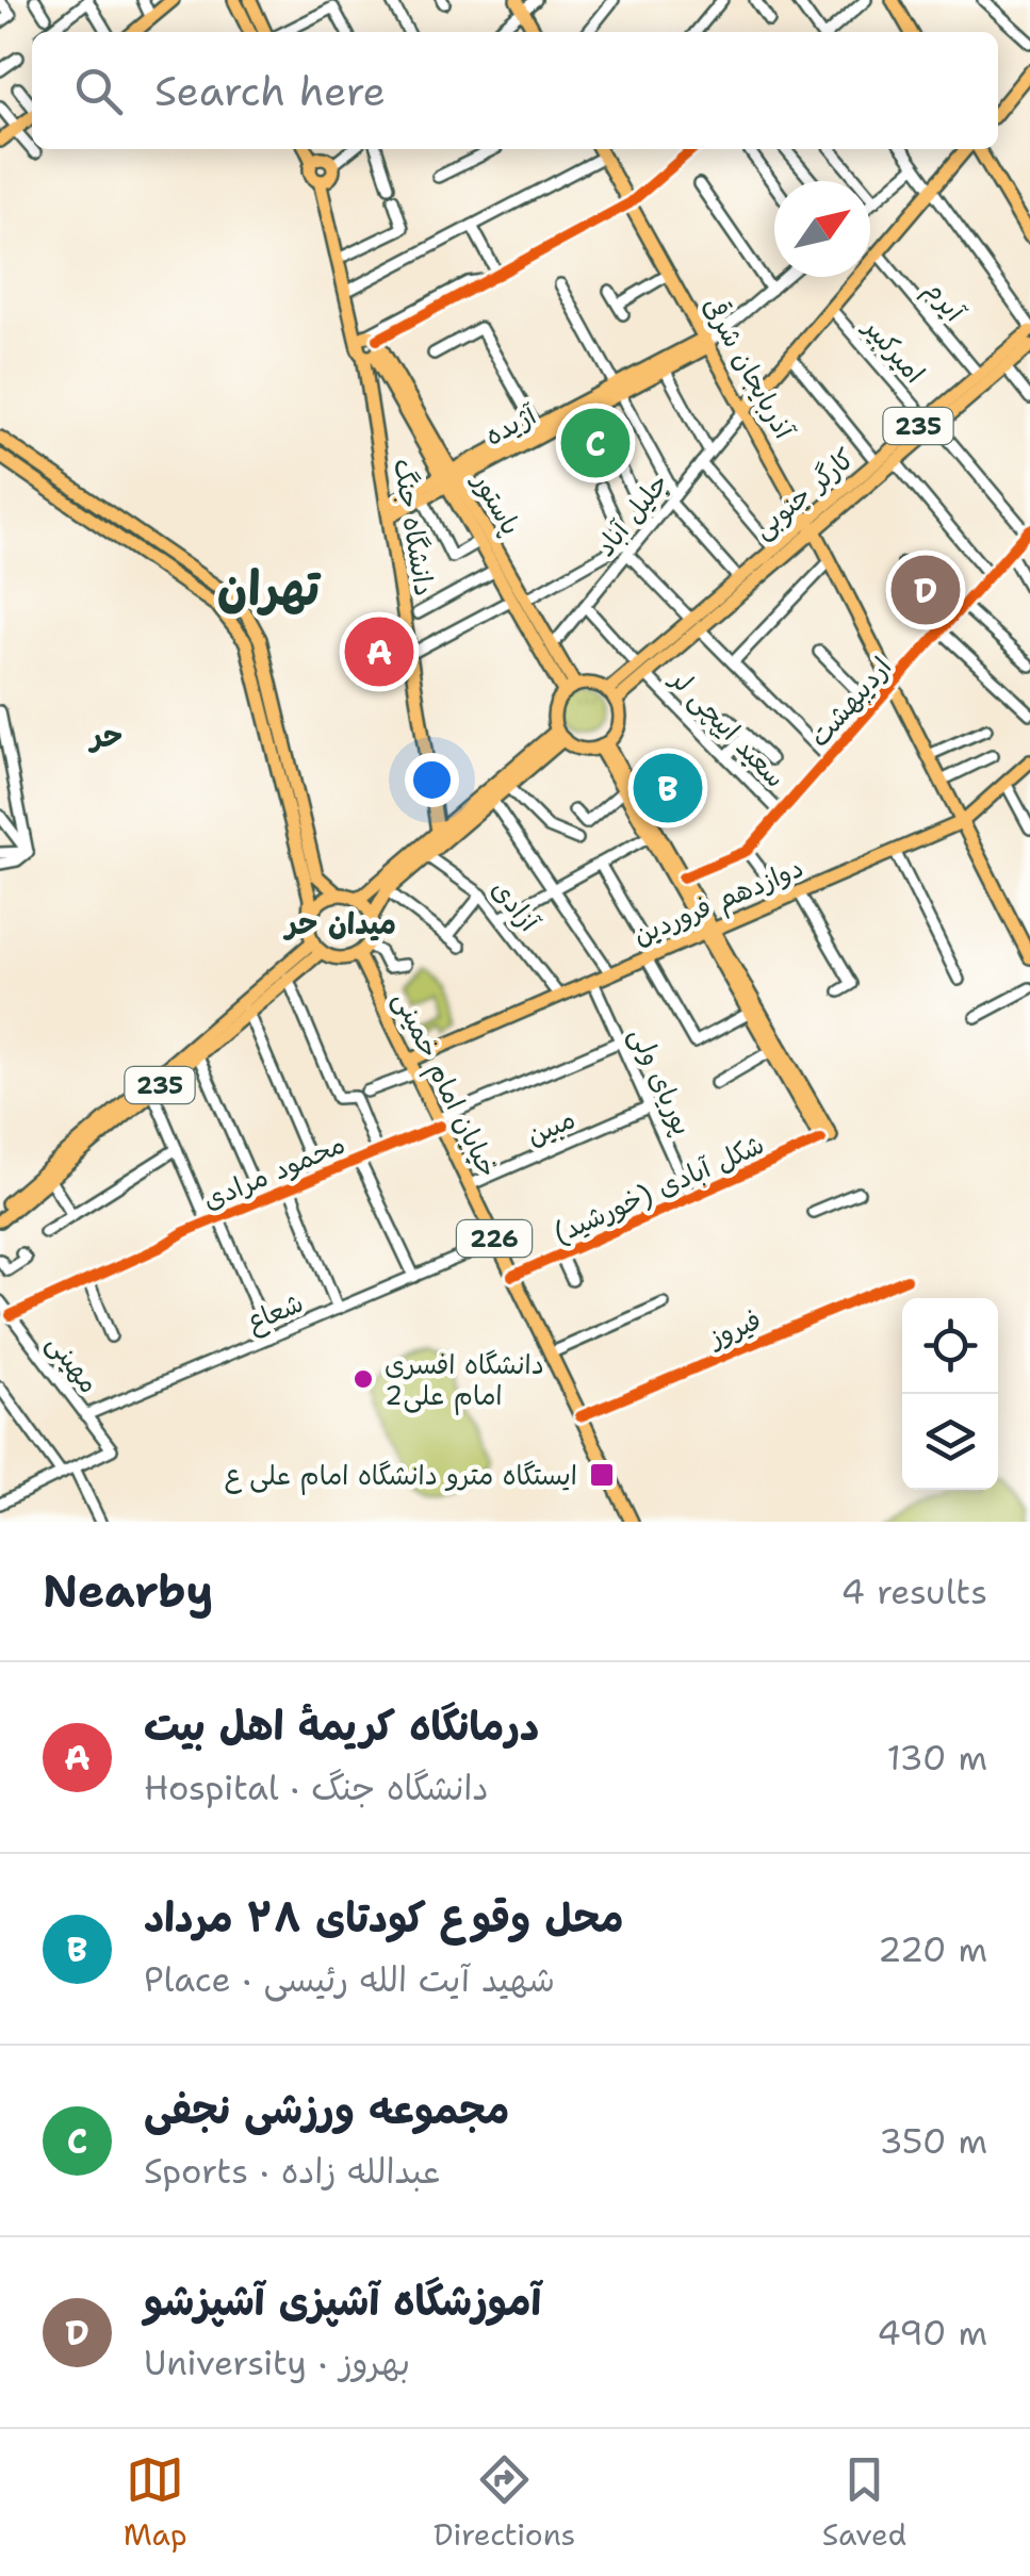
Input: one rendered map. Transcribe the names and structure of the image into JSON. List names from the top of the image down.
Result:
{
  "streets": {
    "main road": [
      "آذربایجان شرقی",
      "آژیده",
      "235",
      "کارگر جنوبی",
      "پاستور",
      "دانشگاه جنگ",
      "دوازدهم فروردین",
      "خیابان امام خمینی",
      "226"
    ],
    "street": [
      "آیرم",
      "امیرکبیر",
      "جلیل آباد",
      "اردیبهشت",
      "سعید ایپچی لر",
      "آزادی",
      "پوریای ولی",
      "مبین",
      "محمود مرادی",
      "شکل آبادی (خورشید)",
      "شعاع",
      "فیروز",
      "مهینی"
    ]
  },
  "crossings": [
    ["آیرم", "کارگر جنوبی"],
    ["امیرکبیر", "کارگر جنوبی"],
    ["امیرکبیر", "اردیبهشت"],
    ["آذربایجان شرقی", "آژیده"],
    ["آذربایجان شرقی", "کارگر جنوبی"],
    ["آذربایجان شرقی", "جلیل آباد"],
    ["آذربایجان شرقی", "اردیبهشت"],
    ["آذربایجان شرقی", "دوازدهم فروردین"],
    ["آژیده", "پاستور"],
    ["آژیده", "دانشگاه جنگ"],
    ["235", "خیابان امام خمینی"],
    ["کارگر جنوبی", "پاستور"],
    ["کارگر جنوبی", "سعید ایپچی لر"],
    ["پاستور", "جلیل آباد"],
    ["پاستور", "دانشگاه جنگ"],
    ["جلیل آباد", "سعید ایپچی لر"],
    ["اردیبهشت", "سعید ایپچی لر"],
    ["دوازدهم فروردین", "آزادی"],
    ["دوازدهم فروردین", "پوریای ولی"],
    ["دوازدهم فروردین", "خیابان امام خمینی"],
    ["پوریای ولی", "مبین"],
    ["پوریای ولی", "محمود مرادی"],
    ["پوریای ولی", "شکل آبادی (خورشید)"],
    ["خیابان امام خمینی", "مبین"],
    ["خیابان امام خمینی", "محمود مرادی"],
    ["خیابان امام خمینی", "شکل آبادی (خورشید)"],
    ["خیابان امام خمینی", "فیروز"],
    ["محمود مرادی", "مهینی"],
    ["شعاع", "مهینی"]
  ],
  "districts": ["تهران", "حر", "میدان حر"],
  "places": {
    "other": ["دانشگاه افسری امام علی2"],
    "transit": ["ایستگاه مترو دانشگاه امام علی ع"]
  },
  "north": "top right",
  "page": {
    "search": "Search here",
    "pins": [
      "C",
      "D",
      "A",
      "B"
    ],
    "heading": ["Nearby", "4 results"],
    "list": [
      {
        "mark": "A",
        "name": "درمانگاه کریمهٔ اهل بیت",
        "note": "Hospital · دانشگاه جنگ",
        "value": "130 m"
      },
      {
        "mark": "B",
        "name": "محل وقوع کودتای ۲۸ مرداد",
        "note": "Place · شهید آیت الله رئیسی",
        "value": "220 m"
      },
      {
        "mark": "C",
        "name": "مجموعه ورزشی نجفی",
        "note": "Sports · عبدالله زاده",
        "value": "350 m"
      },
      {
        "mark": "D",
        "name": "آموزشگاه آشپزی آشپزشو",
        "note": "University · بهروز",
        "value": "490 m"
      }
    ],
    "nav": ["Map", "Directions", "Saved"]
  }
}
